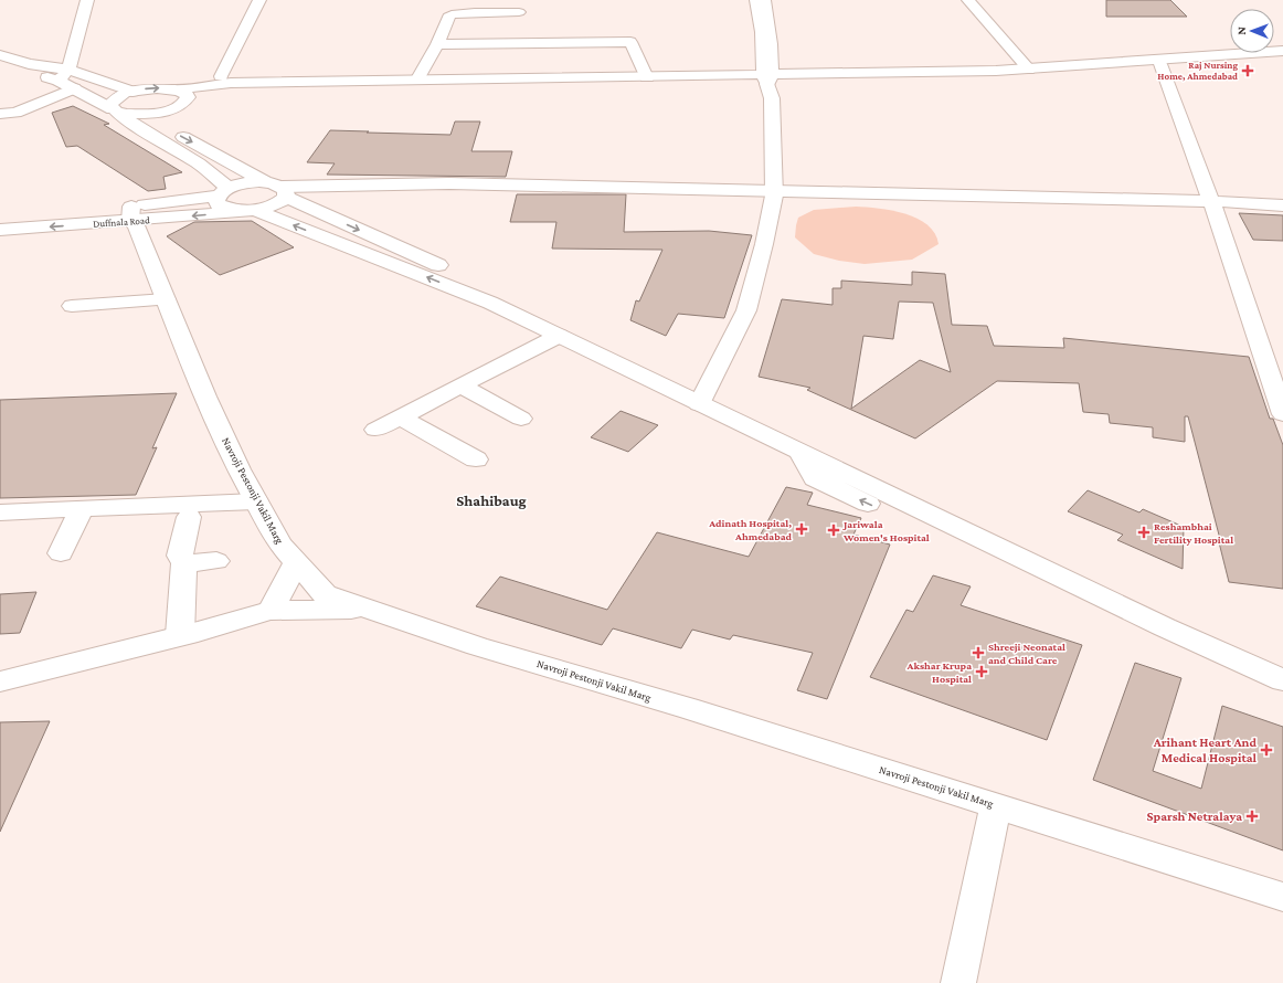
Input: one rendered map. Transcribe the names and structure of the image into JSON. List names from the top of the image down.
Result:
{
  "streets": {
    "street": ["Duffnala Road", "Navroji Pestonji Vakil Marg"]
  },
  "crossings": [
    ["Duffnala Road", "Navroji Pestonji Vakil Marg"]
  ],
  "districts": ["Shahibaug"],
  "places": {
    "health": [
      "Raj Nursing Home, Ahmedabad",
      "Adinath Hospital, Ahmedabad",
      "Jariwala Women's Hospital",
      "Reshambhai Fertility Hospital",
      "Shreeji Neonatal and Child Care",
      "Akshar Krupa Hospital",
      "Arihant Heart And Medical Hospital",
      "Sparsh Netralaya"
    ]
  },
  "north": "left"
}
